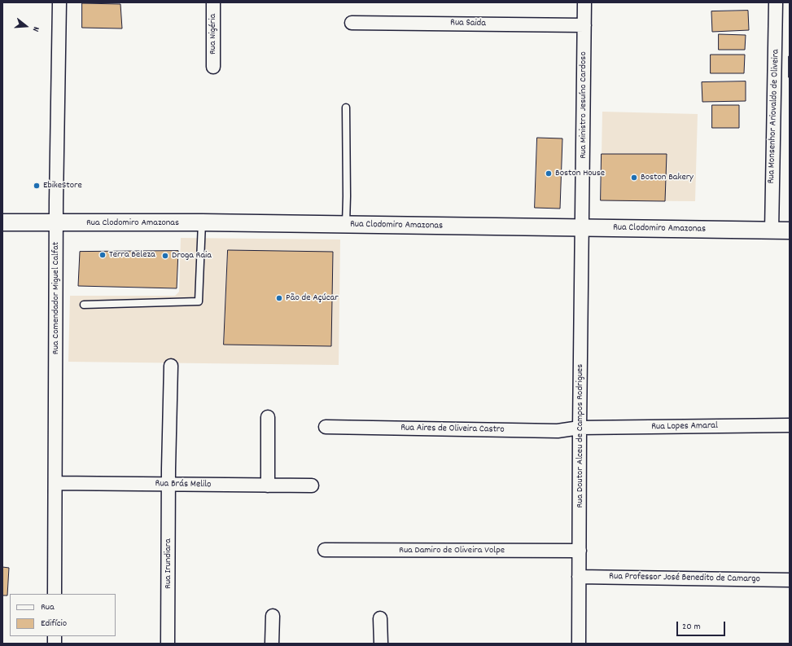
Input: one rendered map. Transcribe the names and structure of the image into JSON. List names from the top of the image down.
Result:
{
  "streets": {
    "street": [
      "Rua Saida",
      "Rua Nigéria",
      "Rua Ministro Jesuíno Cardoso",
      "Rua Monsenhor Ariovaldo de Oliveira",
      "Rua Clodomiro Amazonas",
      "Rua Comendador Miguel Calfat",
      "Rua Lopes Amaral",
      "Rua Aires de Oliveira Castro",
      "Rua Doutor Alceu de Campos Rodrigues",
      "Rua Brás Melilo",
      "Rua Damiro de Oliveira Volpe",
      "Rua Irundiara",
      "Rua Professor José Benedito de Camargo"
    ]
  },
  "crossings": [
    ["Rua Saida", "Rua Ministro Jesuíno Cardoso"],
    ["Rua Ministro Jesuíno Cardoso", "Rua Clodomiro Amazonas"],
    ["Rua Ministro Jesuíno Cardoso", "Rua Doutor Alceu de Campos Rodrigues"],
    ["Rua Monsenhor Ariovaldo de Oliveira", "Rua Clodomiro Amazonas"],
    ["Rua Clodomiro Amazonas", "Rua Comendador Miguel Calfat"],
    ["Rua Clodomiro Amazonas", "Rua Doutor Alceu de Campos Rodrigues"],
    ["Rua Comendador Miguel Calfat", "Rua Brás Melilo"],
    ["Rua Lopes Amaral", "Rua Aires de Oliveira Castro"],
    ["Rua Lopes Amaral", "Rua Doutor Alceu de Campos Rodrigues"],
    ["Rua Aires de Oliveira Castro", "Rua Doutor Alceu de Campos Rodrigues"],
    ["Rua Doutor Alceu de Campos Rodrigues", "Rua Damiro de Oliveira Volpe"],
    ["Rua Doutor Alceu de Campos Rodrigues", "Rua Professor José Benedito de Camargo"],
    ["Rua Brás Melilo", "Rua Irundiara"]
  ],
  "places": [
    "Boston House",
    "Boston Bakery",
    "EbikeStore",
    "Terra Beleza",
    "Droga Raia",
    "Pão de Açúcar"
  ],
  "legend": ["Rua", "Edifício"],
  "scale_bar": "20 m",
  "north": "right"
}
